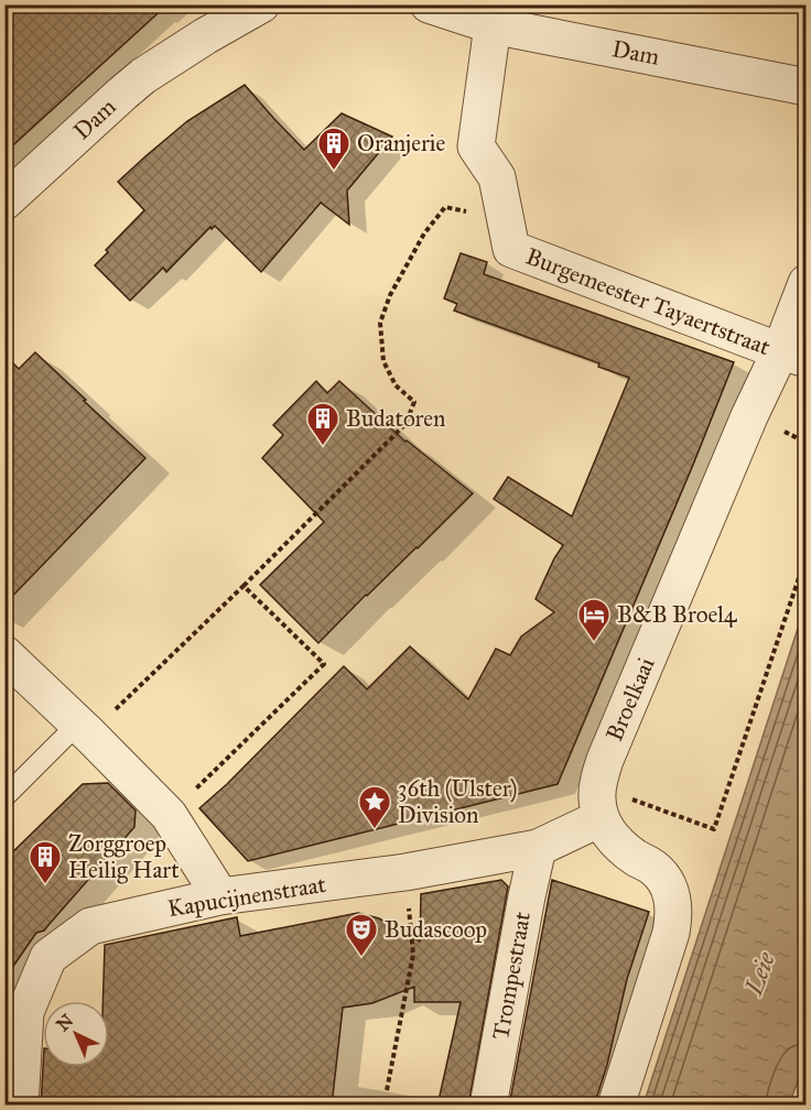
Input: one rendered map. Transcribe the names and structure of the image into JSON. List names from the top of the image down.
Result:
{
  "streets": {
    "street": [
      "Dam",
      "Burgemeester Tayaertstraat",
      "Broelkaai",
      "Kapucijnenstraat",
      "Trompestraat"
    ]
  },
  "crossings": [
    ["Dam", "Burgemeester Tayaertstraat"],
    ["Burgemeester Tayaertstraat", "Broelkaai"],
    ["Broelkaai", "Kapucijnenstraat"],
    ["Kapucijnenstraat", "Trompestraat"]
  ],
  "water": ["Leie"],
  "places": {
    "building": ["Oranjerie", "Budatoren", "Zorggroep Heilig Hart"],
    "hotel": ["B&B Broel4"],
    "place": ["36th (Ulster) Division"],
    "theatre": ["Budascoop"]
  },
  "north": "top left"
}
